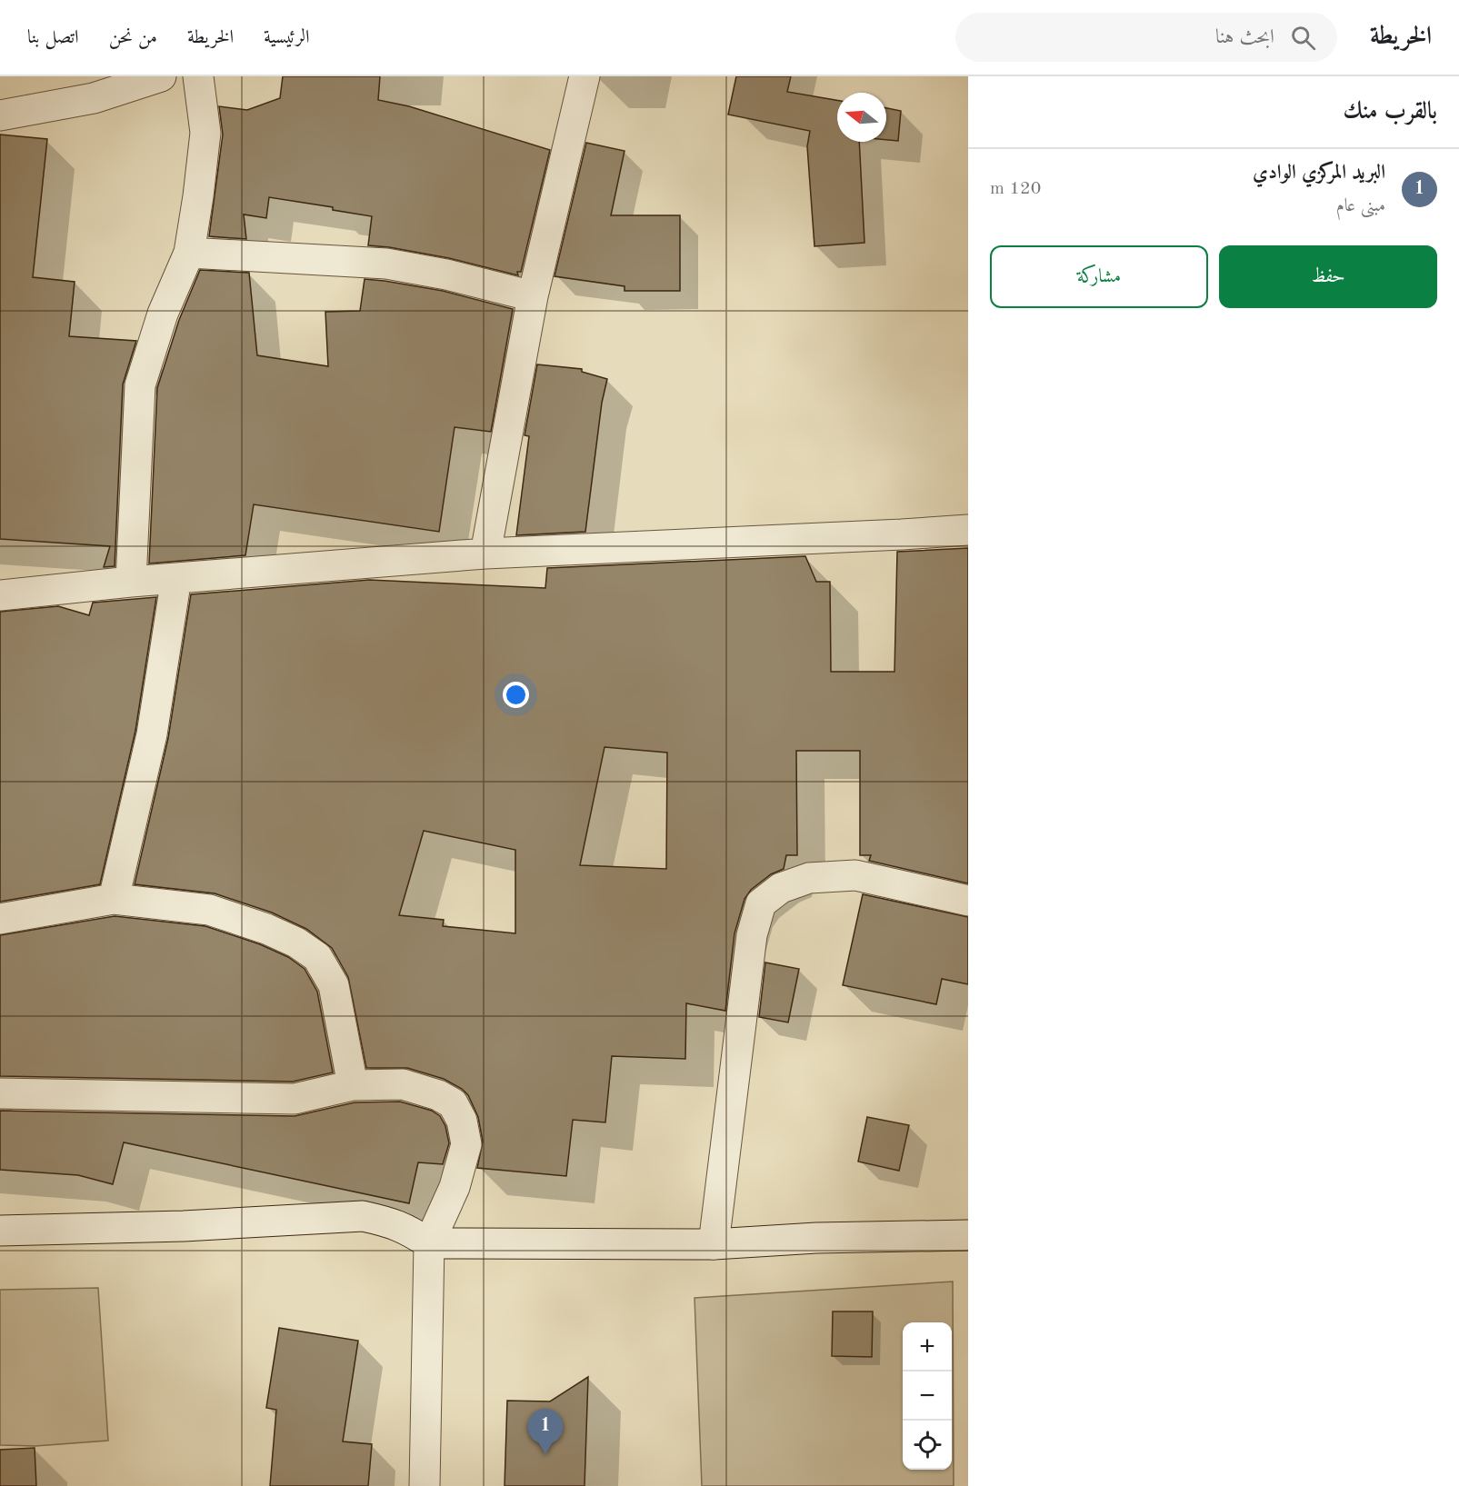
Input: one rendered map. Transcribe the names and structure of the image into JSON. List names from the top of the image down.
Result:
{
  "north": "left",
  "page": {
    "header": "الخريطة",
    "search": "ابحث هنا",
    "nav": [
      "الرئيسية",
      "الخريطة",
      "من نحن",
      "اتصل بنا"
    ],
    "heading": "بالقرب منك",
    "list": [
      {
        "mark": "1",
        "name": "البريد المركزي الوادي",
        "note": "مبنى عام",
        "value": "120 m"
      }
    ],
    "buttons": ["حفظ", "مشاركة"],
    "map_buttons": ["+", "−"],
    "pins": "1"
  }
}
